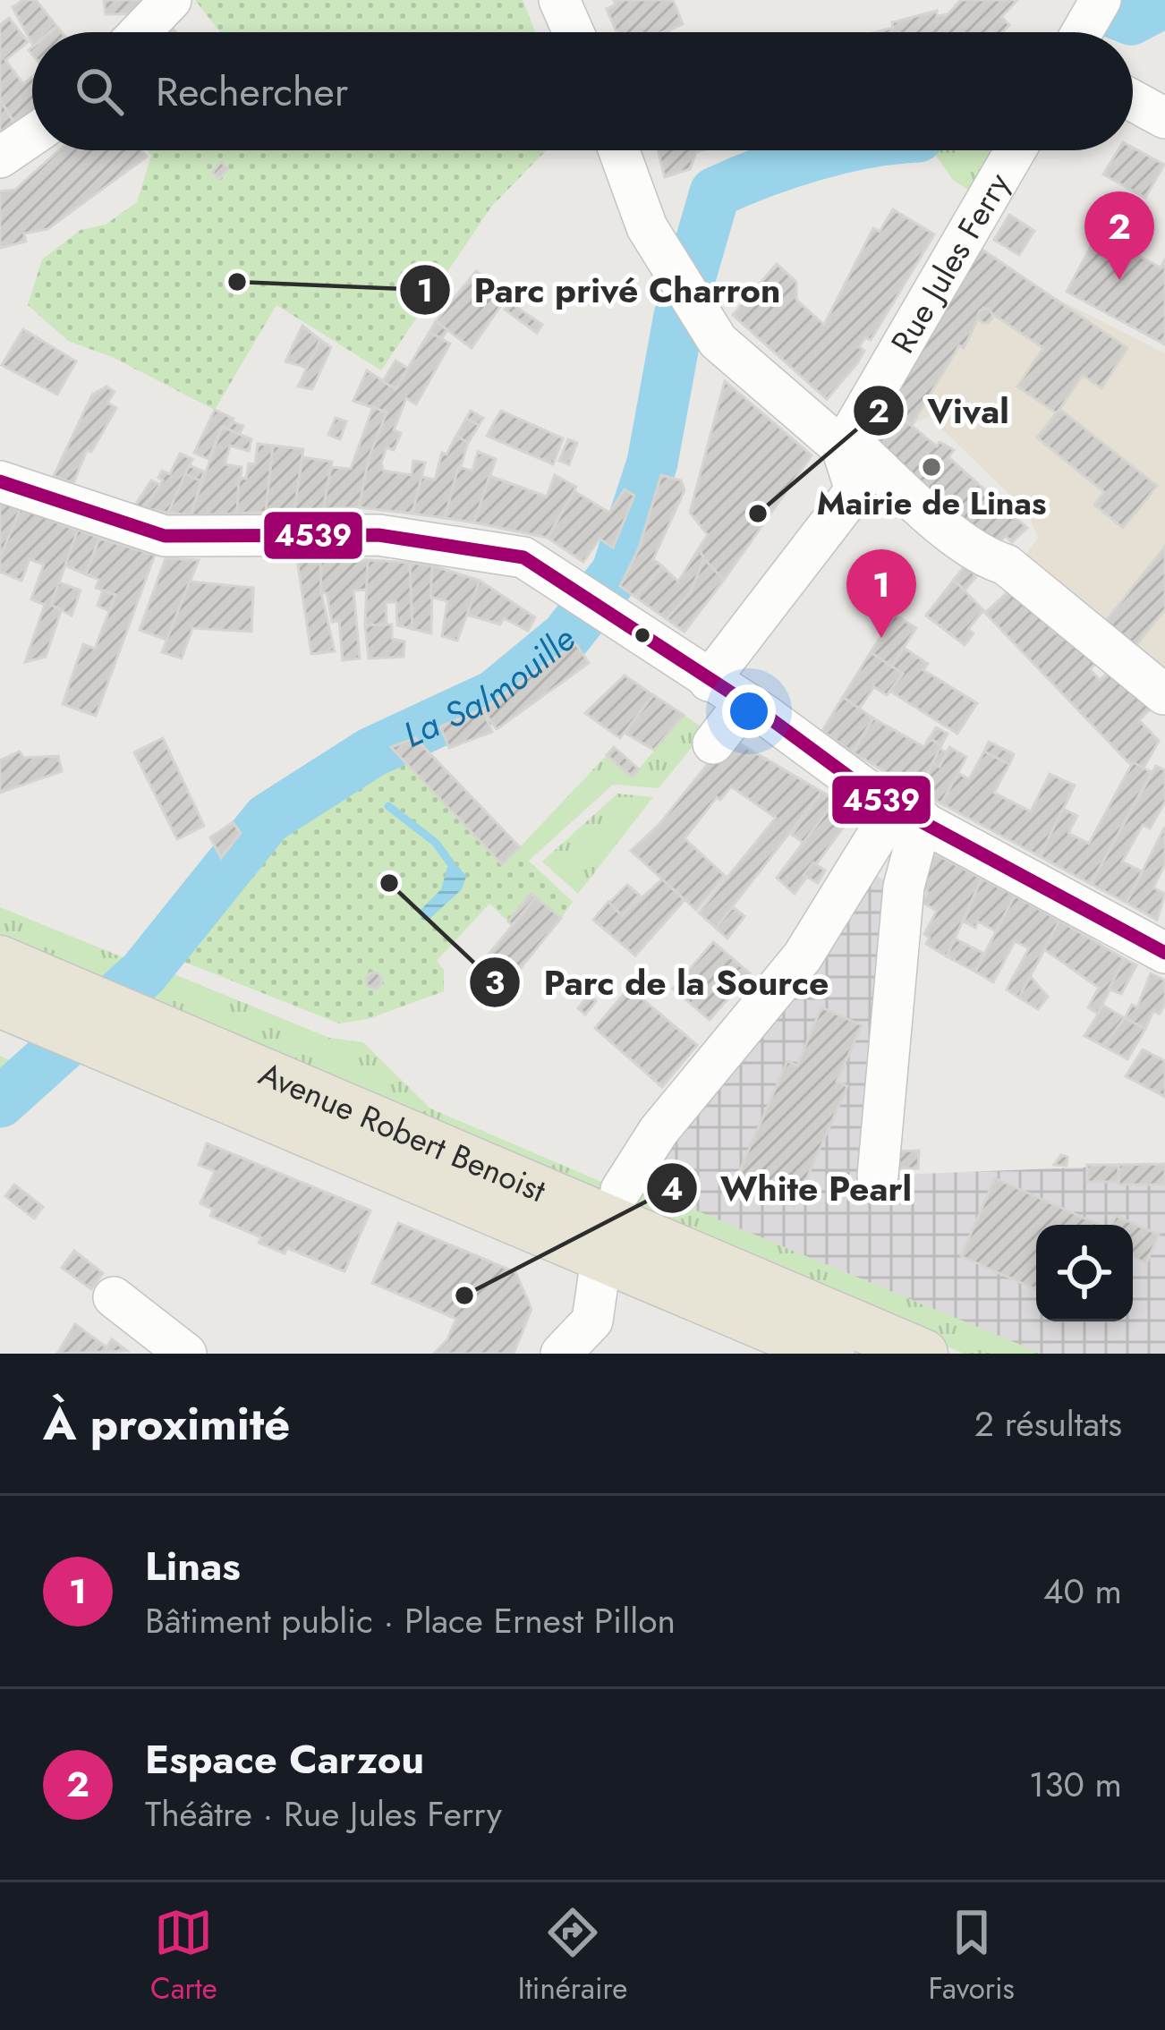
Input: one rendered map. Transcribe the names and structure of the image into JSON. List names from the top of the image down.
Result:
{
  "streets": {
    "main road": ["Avenue Robert Benoist"],
    "street": ["Rue Jules Ferry"]
  },
  "water": ["La Salmouille"],
  "places": [
    "Parc privé Charron",
    "Mairie de Linas",
    "Vival",
    "Parc de la Source",
    "White Pearl"
  ],
  "lines": ["transit line 4539"],
  "page": {
    "search": "Rechercher",
    "pins": ["2", "1"],
    "heading": ["À proximité", "2 résultats"],
    "list": [
      {
        "mark": "1",
        "name": "Linas",
        "note": "Bâtiment public · Place Ernest Pillon",
        "value": "40 m"
      },
      {
        "mark": "2",
        "name": "Espace Carzou",
        "note": "Théâtre · Rue Jules Ferry",
        "value": "130 m"
      }
    ],
    "nav": ["Carte", "Itinéraire", "Favoris"]
  }
}
